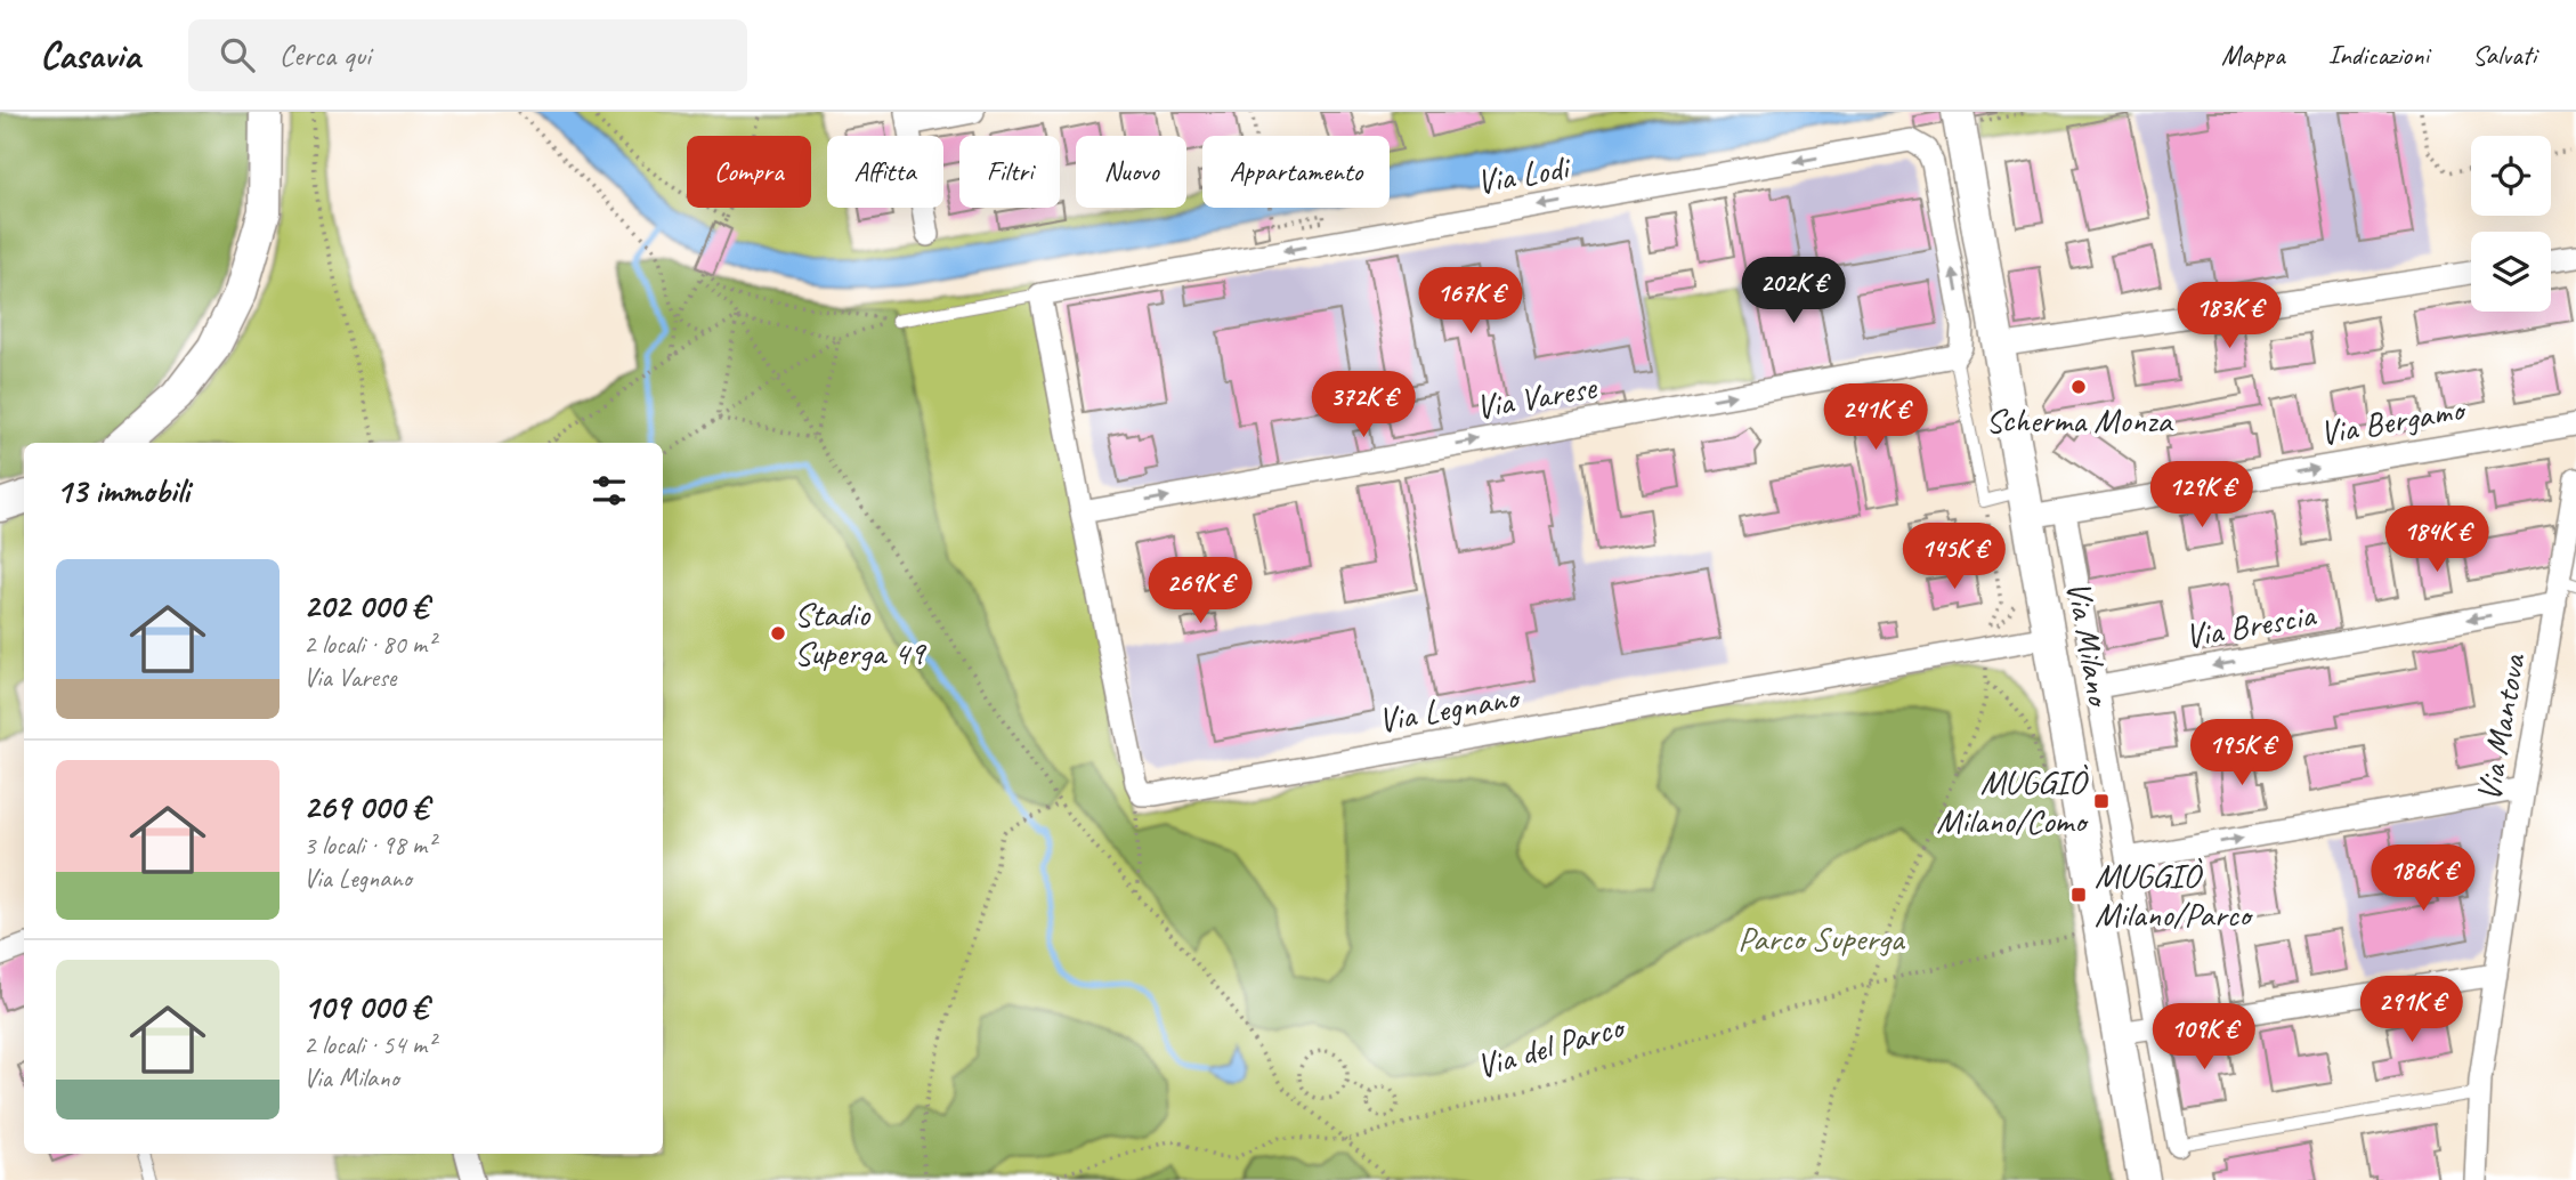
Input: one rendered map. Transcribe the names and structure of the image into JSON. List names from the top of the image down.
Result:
{
  "streets": {
    "street": [
      "Via Lodi",
      "Via Varese",
      "Via Bergamo",
      "Via Brescia",
      "Via Milano",
      "Via Legnano",
      "Via Mantova"
    ],
    "path": ["Via del Parco"]
  },
  "crossings": [
    ["Via Lodi", "Via Varese"],
    ["Via Bergamo", "Via Milano"],
    ["Via Brescia", "Via Milano"],
    ["Via Brescia", "Via Mantova"],
    ["Via Milano", "Via Legnano"]
  ],
  "one_way": ["Via Lodi", "Via Varese"],
  "parks": ["Parco Superga"],
  "places": {
    "other": ["Scherma Monza", "Stadio Superga 49"],
    "transit": ["MUGGIÒ Milano/Como", "MUGGIÒ Milano/Parco"]
  },
  "page": {
    "header": "Casavia",
    "search": "Cerca qui",
    "nav": ["Mappa", "Indicazioni", "Salvati"],
    "chip": [
      "Compra",
      "Affitta",
      "Filtri",
      "Nuovo",
      "Appartamento"
    ],
    "price": [
      "202K €",
      "167K €",
      "183K €",
      "372K €",
      "241K €",
      "129K €",
      "184K €",
      "145K €",
      "269K €",
      "195K €",
      "186K €",
      "291K €",
      "109K €"
    ],
    "heading": "13 immobili",
    "list": [
      {
        "name": "202 000 €",
        "note": "2 locali · 80 m² · Via Varese"
      },
      {
        "name": "269 000 €",
        "note": "3 locali · 98 m² · Via Legnano"
      },
      {
        "name": "109 000 €",
        "note": "2 locali · 54 m² · Via Milano"
      }
    ]
  }
}
